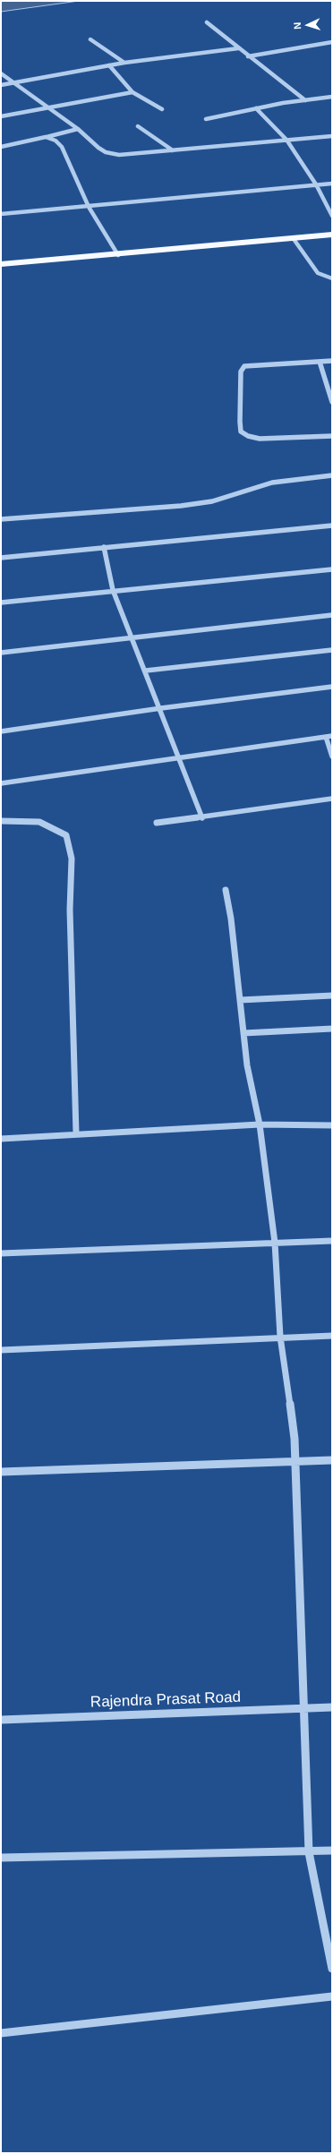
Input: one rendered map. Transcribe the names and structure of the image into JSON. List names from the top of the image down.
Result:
{
  "streets": {
    "street": ["Rajendra Prasat Road"]
  },
  "north": "left"
}
